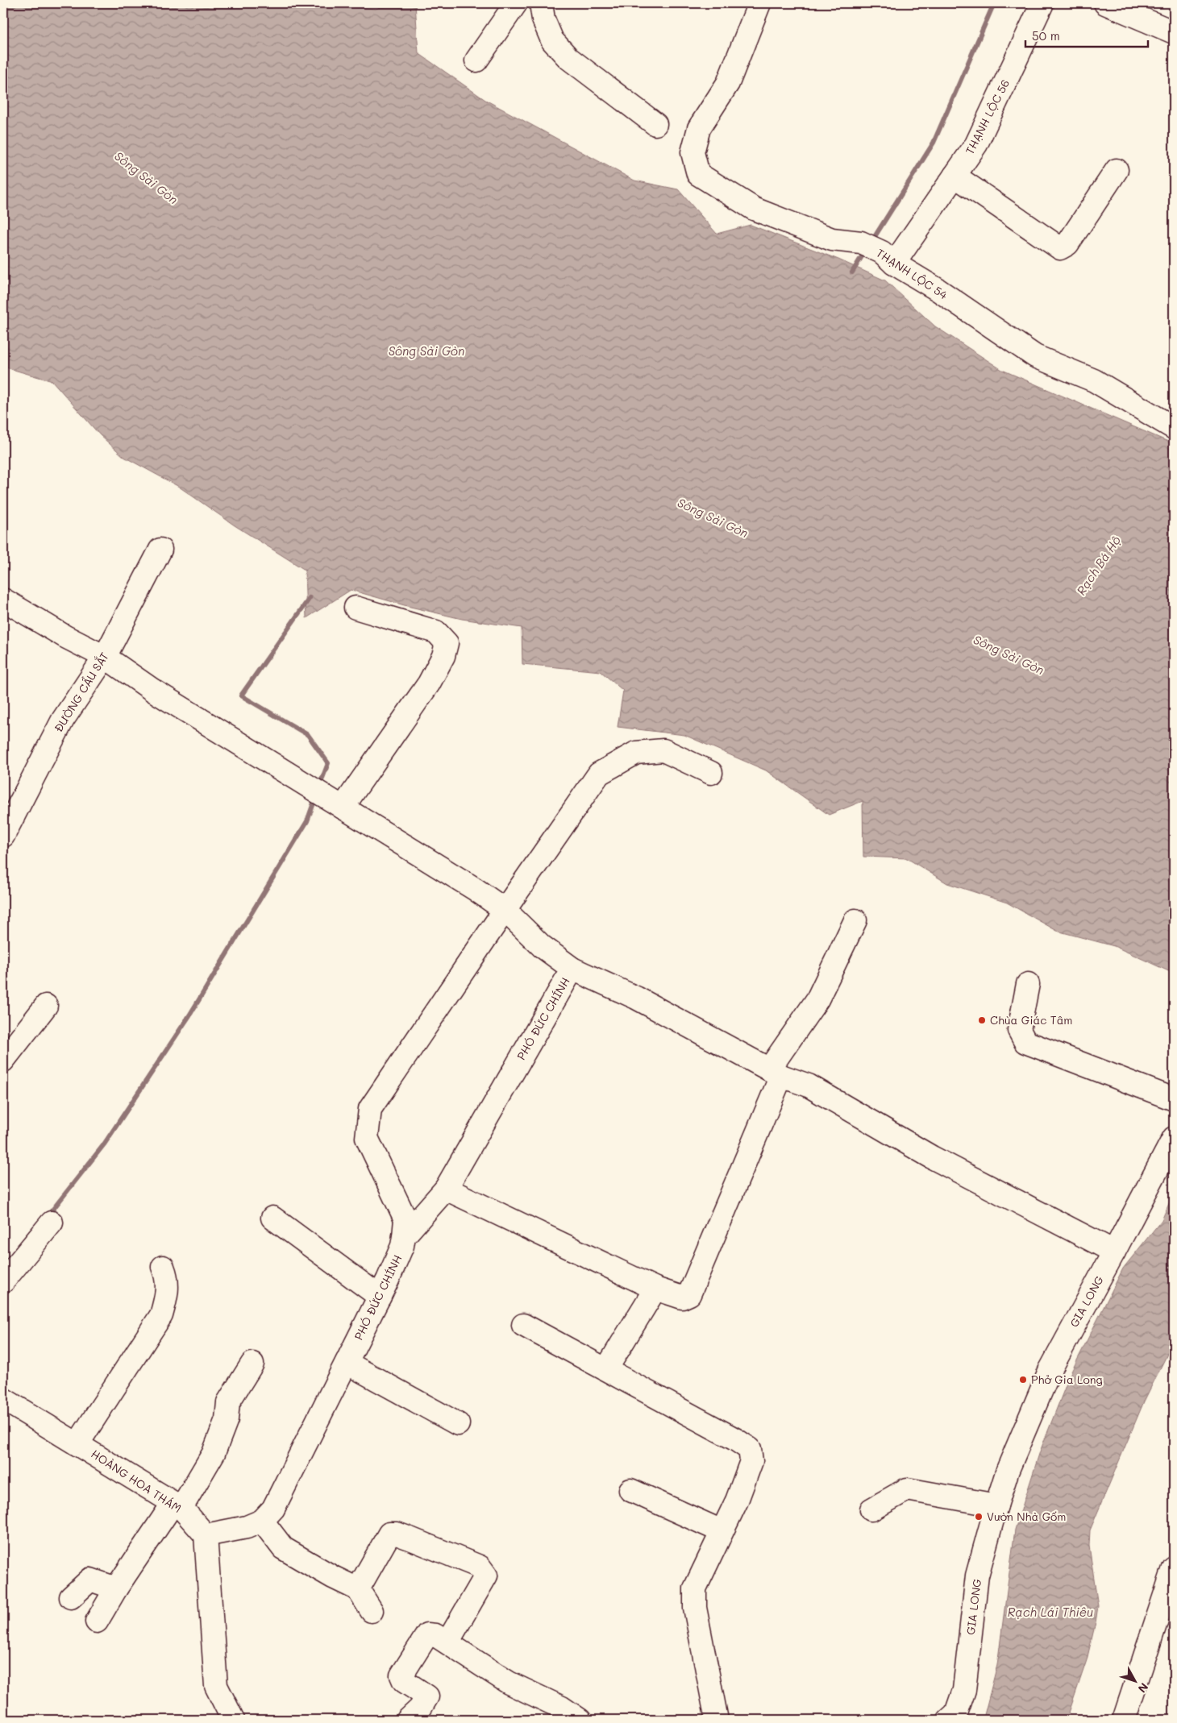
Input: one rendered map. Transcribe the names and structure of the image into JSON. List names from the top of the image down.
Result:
{
  "streets": {
    "street": [
      "THẠNH LỘC 56",
      "THẠNH LỘC 54",
      "ĐƯỜNG CẦU SẮT",
      "PHÓ ĐỨC CHÍNH",
      "GIA LONG",
      "HOÀNG HOA THÁM"
    ]
  },
  "crossings": [
    ["THẠNH LỘC 56", "THẠNH LỘC 54"],
    ["PHÓ ĐỨC CHÍNH", "HOÀNG HOA THÁM"]
  ],
  "water": ["Sông Sài Gòn", "Rạch Bá Hộ", "Rạch Lái Thiêu"],
  "places": ["Chùa Giác Tâm", "Phở Gia Long", "Vườn Nhà Gốm"],
  "scale_bar": "50 m",
  "north": "bottom right"
}
